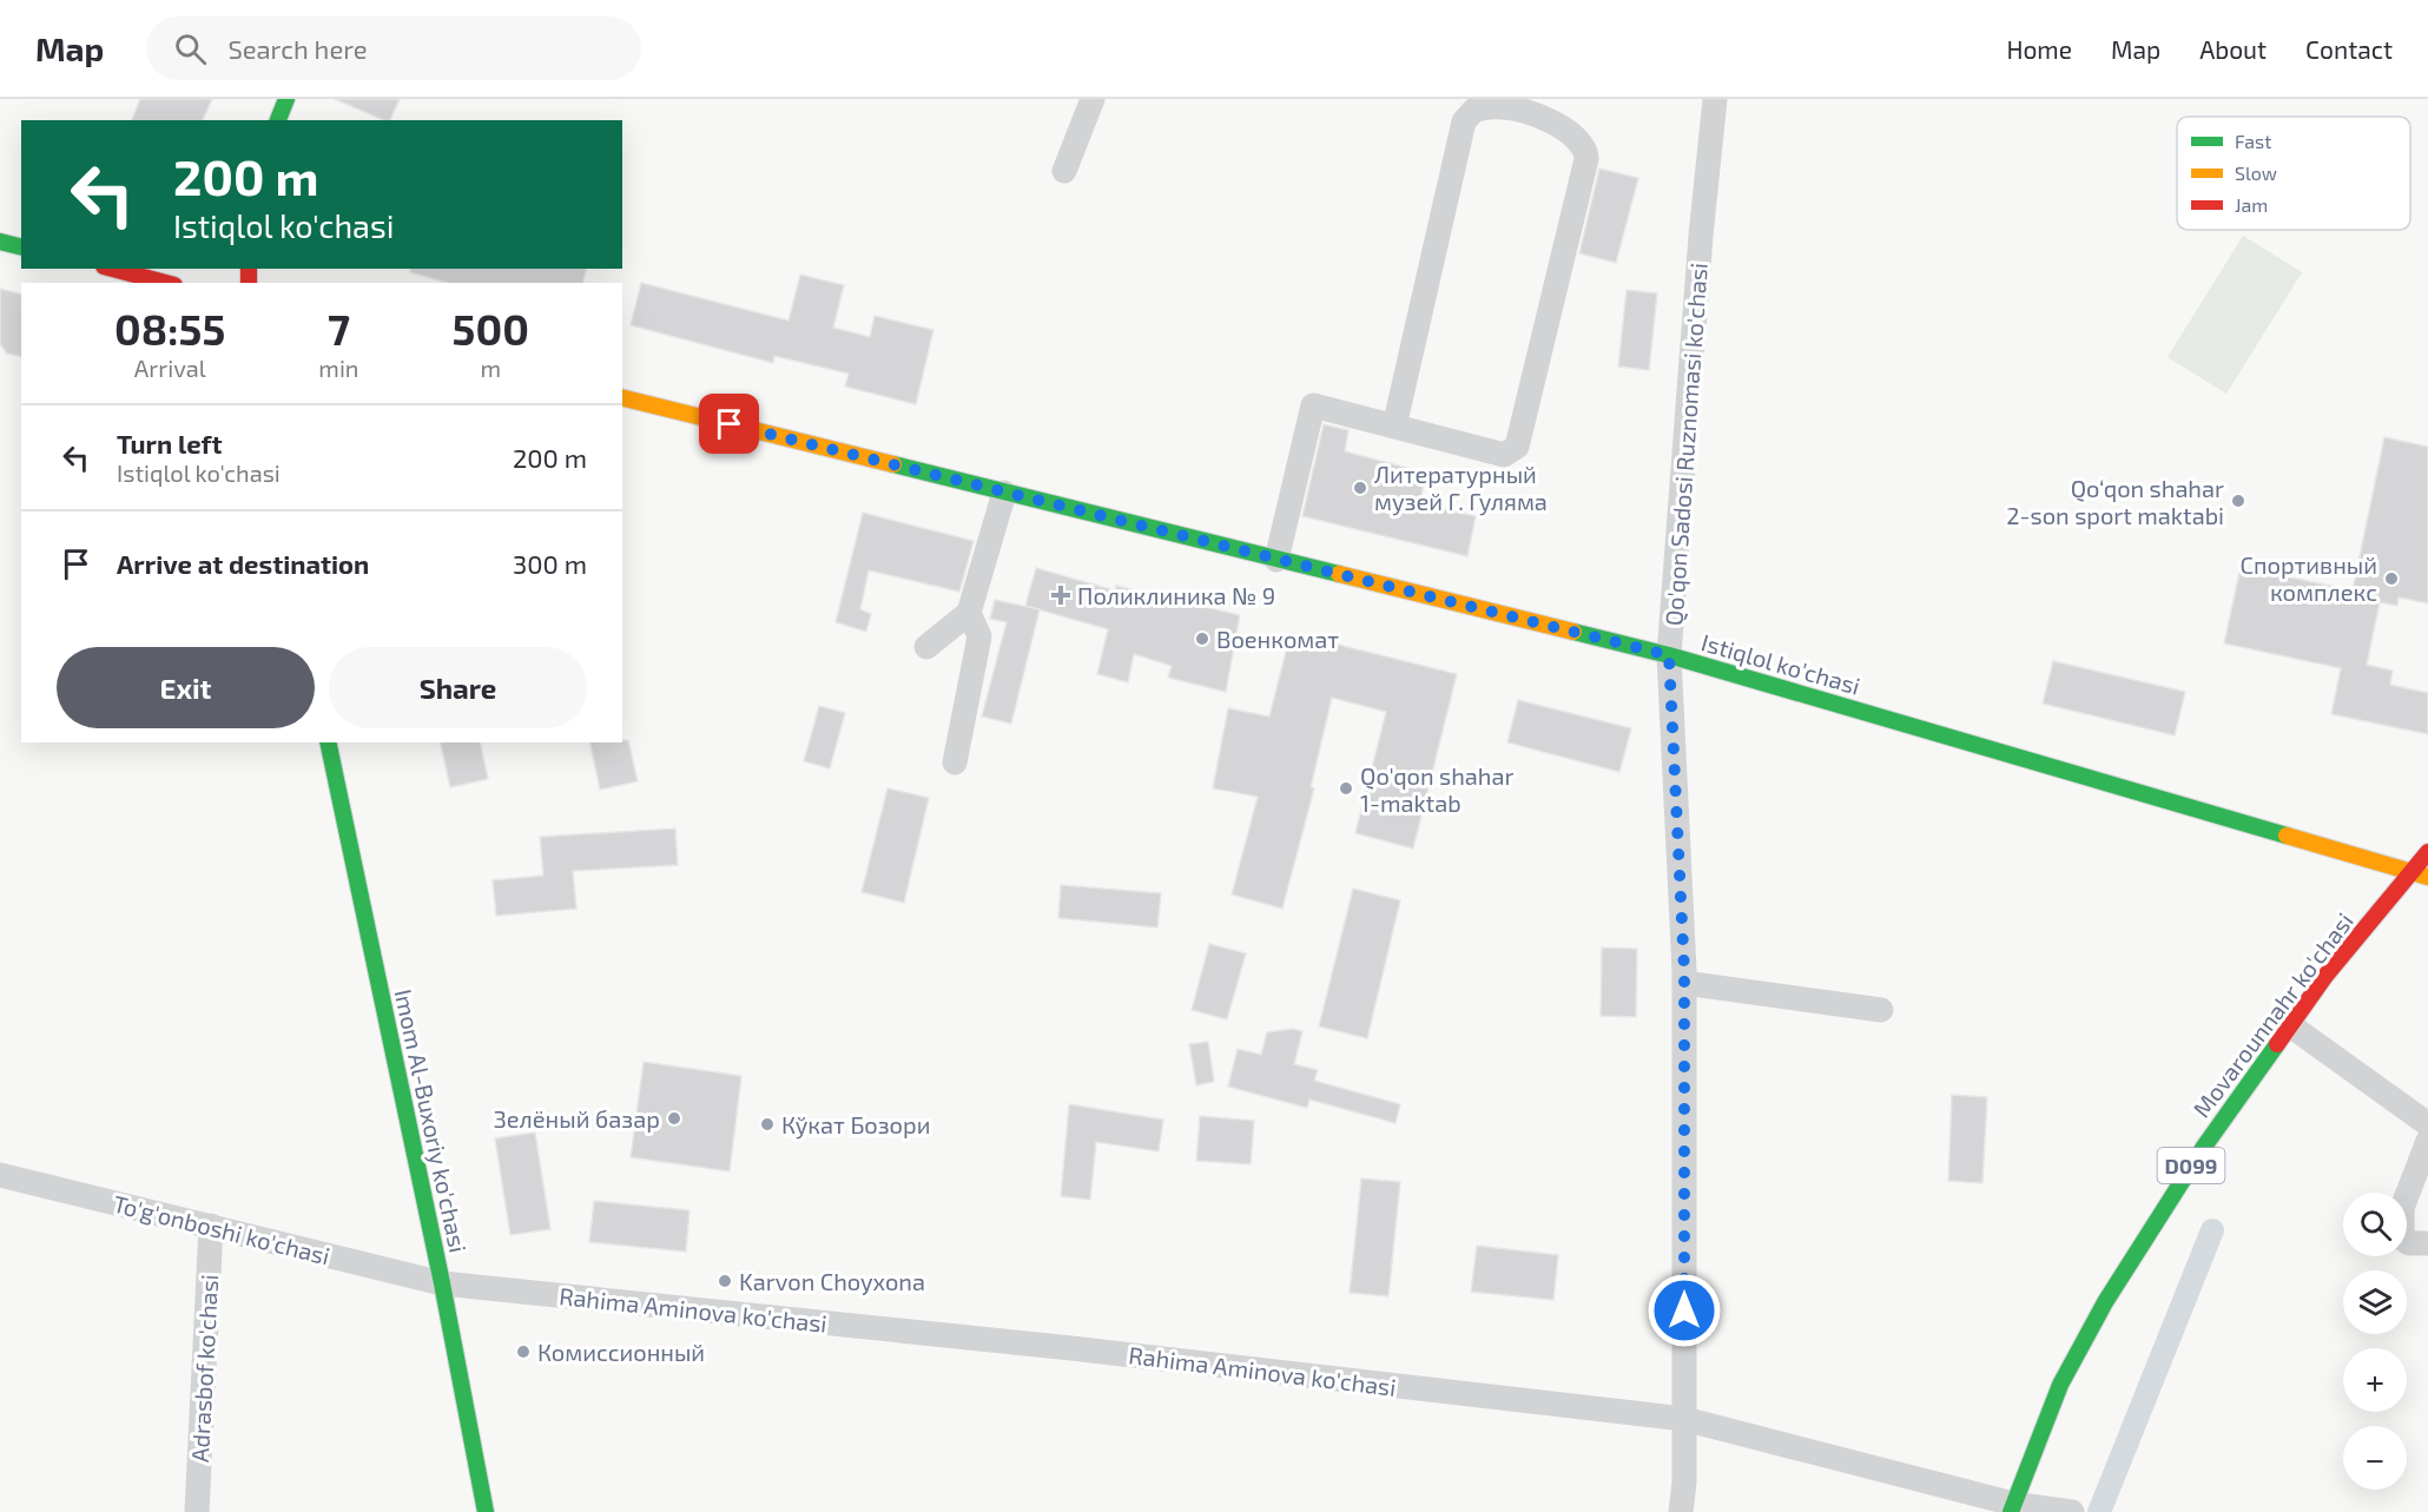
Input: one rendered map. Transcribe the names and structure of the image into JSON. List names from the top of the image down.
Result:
{
  "streets": {
    "main road": [
      "Istiqlol ko'chasi",
      "Movarounnahr ko'chasi",
      "Imom Al-Buxoriy ko'chasi",
      "D099"
    ],
    "street": [
      "Qo'qon Sadosi Ruznomasi ko'chasi",
      "To'g'onboshi ko'chasi",
      "Rahima Aminova ko'chasi",
      "Adrasbof ko'chasi"
    ]
  },
  "crossings": [
    ["Qo'qon Sadosi Ruznomasi ko'chasi", "Istiqlol ko'chasi"],
    ["Qo'qon Sadosi Ruznomasi ko'chasi", "Rahima Aminova ko'chasi"],
    ["Istiqlol ko'chasi", "Movarounnahr ko'chasi"],
    ["Movarounnahr ko'chasi", "Rahima Aminova ko'chasi"],
    ["Imom Al-Buxoriy ko'chasi", "To'g'onboshi ko'chasi"],
    ["Imom Al-Buxoriy ko'chasi", "Rahima Aminova ko'chasi"],
    ["To'g'onboshi ko'chasi", "Rahima Aminova ko'chasi"],
    ["To'g'onboshi ko'chasi", "Adrasbof ko'chasi"]
  ],
  "places": {
    "other": [
      "Литературный музей Г. Гуляма",
      "Qo‘qon shahar 2-son sport maktabi",
      "Спортивный комплекс",
      "Военкомат",
      "Qo'qon shahar 1-maktab",
      "Зелёный базар",
      "Кўкат Бозори",
      "Karvon Choyxona",
      "Комиссионный"
    ],
    "health": ["Поликлиника № 9"]
  },
  "legend": ["Fast", "Slow", "Jam"],
  "page": {
    "header": "Map",
    "search": "Search here",
    "nav": [
      "Home",
      "Map",
      "About",
      "Contact"
    ],
    "turn": ["200 m", "Istiqlol ko'chasi"],
    "eta": [
      "08:55",
      "Arrival",
      "7",
      "min",
      "500",
      "m"
    ],
    "list": [
      {
        "name": "Turn left",
        "note": "Istiqlol ko'chasi",
        "value": "200 m"
      },
      {
        "name": "Arrive at destination",
        "value": "300 m"
      }
    ],
    "buttons": ["Exit", "Share"],
    "map_buttons": ["+", "−"]
  }
}
